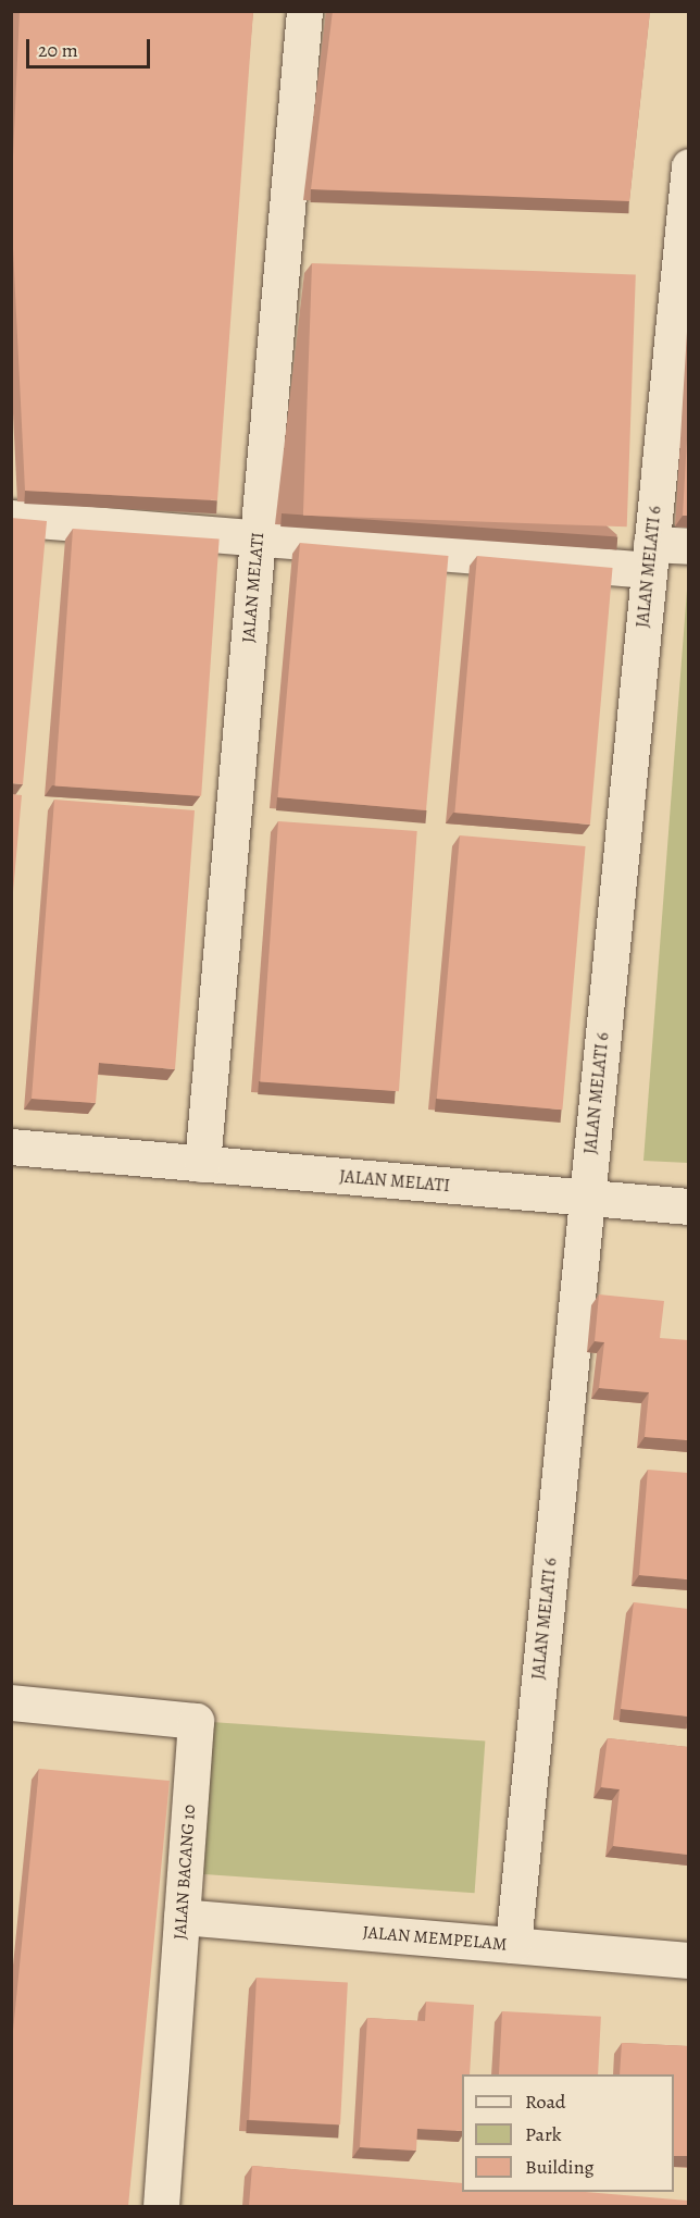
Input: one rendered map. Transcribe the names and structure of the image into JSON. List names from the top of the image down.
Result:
{
  "streets": {
    "street": [
      "JALAN MELATI 6",
      "JALAN MELATI",
      "JALAN BACANG 10",
      "JALAN MEMPELAM"
    ]
  },
  "crossings": [
    ["JALAN MELATI 6", "JALAN MELATI"],
    ["JALAN MELATI 6", "JALAN MEMPELAM"],
    ["JALAN BACANG 10", "JALAN MEMPELAM"]
  ],
  "legend": ["Road", "Park", "Building"],
  "scale_bar": "20 m"
}
